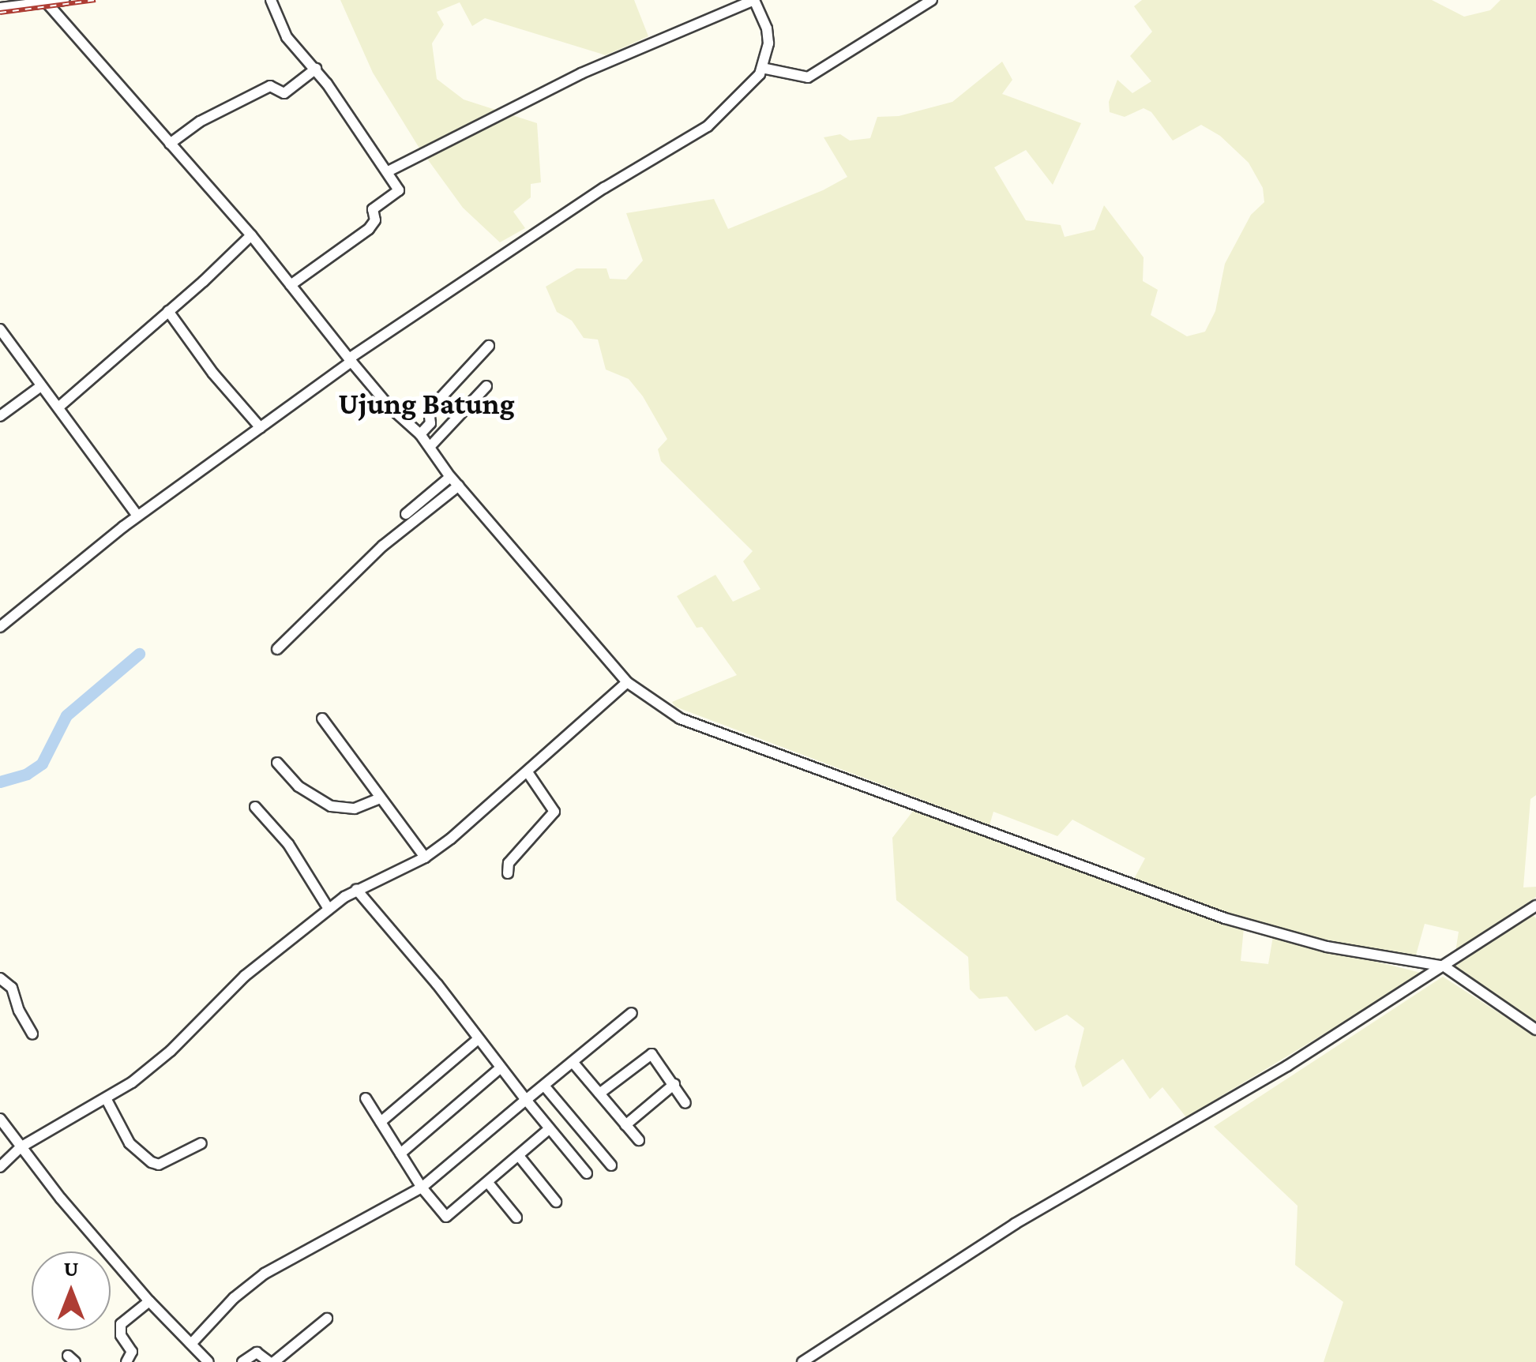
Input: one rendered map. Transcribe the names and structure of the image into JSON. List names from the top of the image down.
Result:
{
  "districts": ["Ujung Batung"],
  "north": "top"
}
